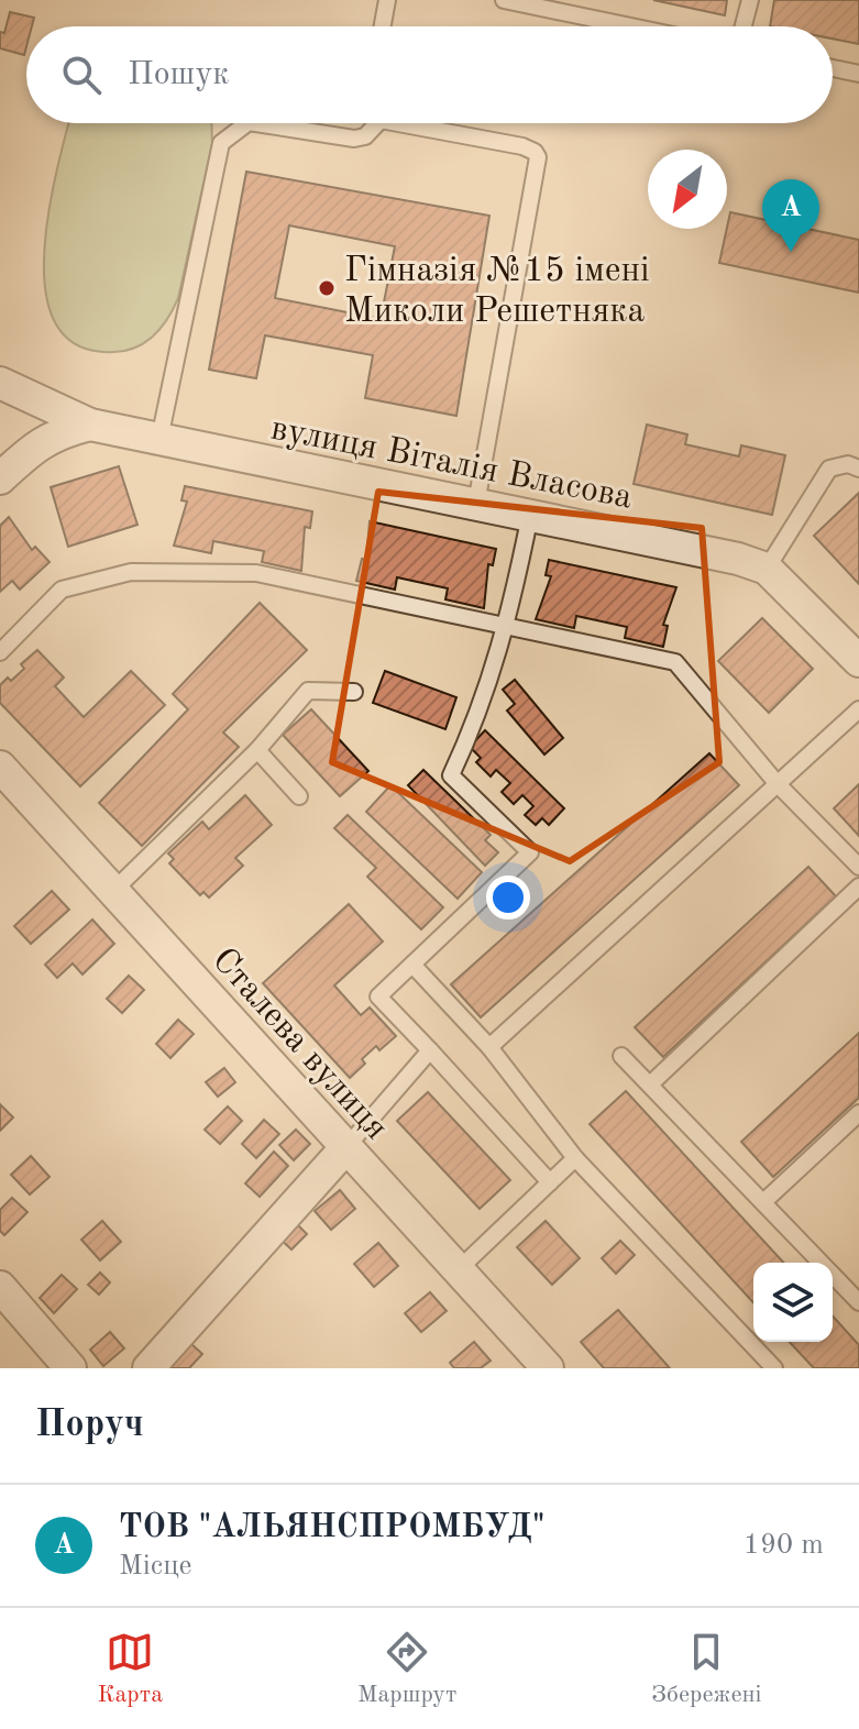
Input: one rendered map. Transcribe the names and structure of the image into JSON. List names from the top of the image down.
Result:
{
  "streets": {
    "street": ["вулиця Віталія Власова", "Сталева вулиця"]
  },
  "places": ["Гімназія №15 імені Миколи Решетняка"],
  "north": "bottom left",
  "page": {
    "search": "Пошук",
    "pins": "A",
    "heading": "Поруч",
    "list": [
      {
        "mark": "A",
        "name": "ТОВ \"АЛЬЯНСПРОМБУД\"",
        "note": "Місце",
        "value": "190 m"
      }
    ],
    "nav": ["Карта", "Маршрут", "Збережені"]
  }
}
